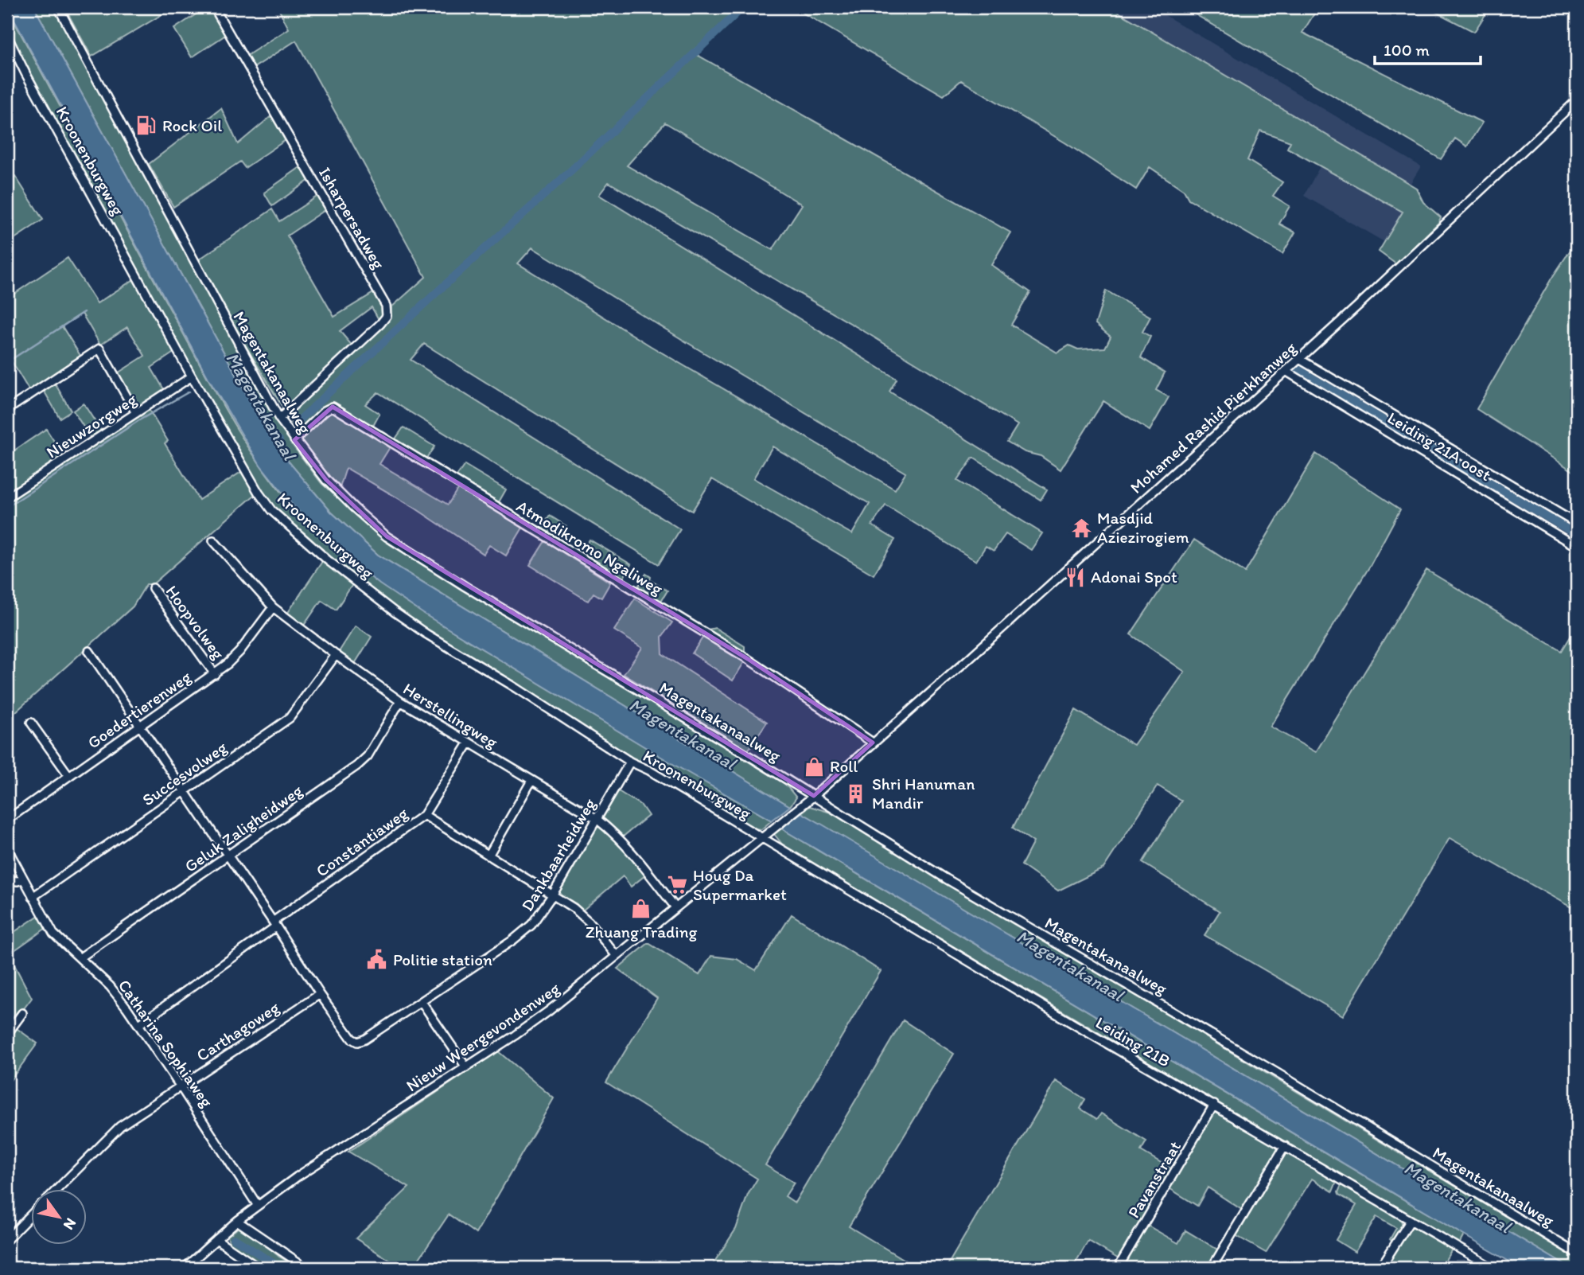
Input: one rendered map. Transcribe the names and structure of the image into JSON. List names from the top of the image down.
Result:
{
  "streets": {
    "street": [
      "Kroonenburgweg",
      "Isharpersadweg",
      "Magentakanaalweg",
      "Mohamed Rashid Pierkhanweg",
      "Nieuwzorgweg",
      "Leiding 21A oost",
      "Atmodikromo Ngaliweg",
      "Hoopvolweg",
      "Goedertierenweg",
      "Herstellingweg",
      "Succesvolweg",
      "Geluk Zaligheidweg",
      "Constantiaweg",
      "Dankbaarheidweg",
      "Carthagoweg",
      "Nieuw Weergevondenweg",
      "Leiding 21B",
      "Catharina Sophiaweg",
      "Pavanstraat"
    ]
  },
  "crossings": [
    ["Kroonenburgweg", "Nieuwzorgweg"],
    ["Kroonenburgweg", "Dankbaarheidweg"],
    ["Kroonenburgweg", "Nieuw Weergevondenweg"],
    ["Kroonenburgweg", "Leiding 21B"],
    ["Isharpersadweg", "Magentakanaalweg"],
    ["Magentakanaalweg", "Mohamed Rashid Pierkhanweg"],
    ["Magentakanaalweg", "Atmodikromo Ngaliweg"],
    ["Magentakanaalweg", "Nieuw Weergevondenweg"],
    ["Mohamed Rashid Pierkhanweg", "Leiding 21A oost"],
    ["Mohamed Rashid Pierkhanweg", "Atmodikromo Ngaliweg"],
    ["Mohamed Rashid Pierkhanweg", "Nieuw Weergevondenweg"],
    ["Hoopvolweg", "Goedertierenweg"],
    ["Goedertierenweg", "Herstellingweg"],
    ["Herstellingweg", "Succesvolweg"],
    ["Herstellingweg", "Geluk Zaligheidweg"],
    ["Herstellingweg", "Constantiaweg"],
    ["Herstellingweg", "Dankbaarheidweg"],
    ["Herstellingweg", "Nieuw Weergevondenweg"],
    ["Succesvolweg", "Catharina Sophiaweg"],
    ["Geluk Zaligheidweg", "Catharina Sophiaweg"],
    ["Constantiaweg", "Catharina Sophiaweg"],
    ["Dankbaarheidweg", "Carthagoweg"],
    ["Carthagoweg", "Catharina Sophiaweg"],
    ["Nieuw Weergevondenweg", "Leiding 21B"],
    ["Nieuw Weergevondenweg", "Catharina Sophiaweg"],
    ["Leiding 21B", "Pavanstraat"]
  ],
  "water": ["Magentakanaal"],
  "places": {
    "fuel station": ["Rock Oil"],
    "temple": ["Masdjid Aziezirogiem"],
    "restaurant": ["Adonai Spot"],
    "shop": ["Roll", "Zhuang Trading"],
    "building": ["Shri Hanuman Mandir"],
    "supermarket": ["Houg Da Supermarket"],
    "public building": ["Politie station"]
  },
  "scale_bar": "100 m",
  "north": "bottom right"
}
